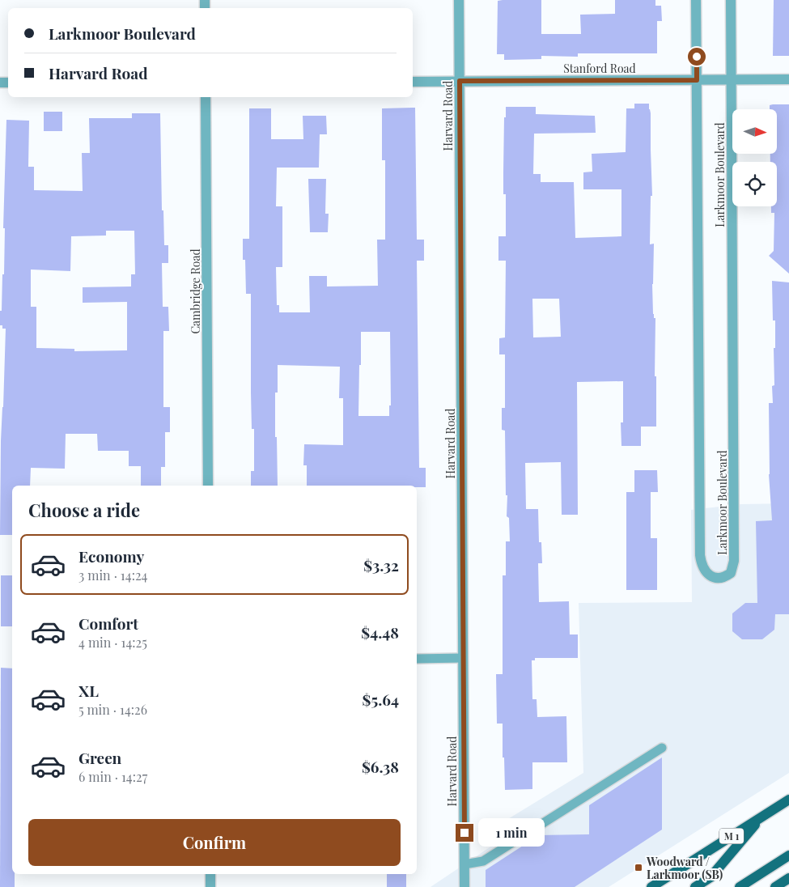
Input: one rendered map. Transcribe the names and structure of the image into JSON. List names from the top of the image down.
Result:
{
  "streets": {
    "main road": ["M 1"],
    "street": [
      "Stanford Road",
      "Harvard Road",
      "Larkmoor Boulevard",
      "Cambridge Road"
    ]
  },
  "crossings": [
    ["Stanford Road", "Harvard Road"],
    ["Stanford Road", "Larkmoor Boulevard"]
  ],
  "places": {
    "transit": ["Woodward / Larkmoor (SB)"]
  },
  "north": "right",
  "page": {
    "banner": ["Larkmoor Boulevard", "Harvard Road"],
    "heading": "Choose a ride",
    "list": [
      {
        "name": "Economy",
        "note": "3 min · 14:24",
        "value": "$3.32"
      },
      {
        "name": "Comfort",
        "note": "4 min · 14:25",
        "value": "$4.48"
      },
      {
        "name": "XL",
        "note": "5 min · 14:26",
        "value": "$5.64"
      },
      {
        "name": "Green",
        "note": "6 min · 14:27",
        "value": "$6.38"
      }
    ],
    "buttons": "Confirm",
    "bubble": "1 min"
  }
}
